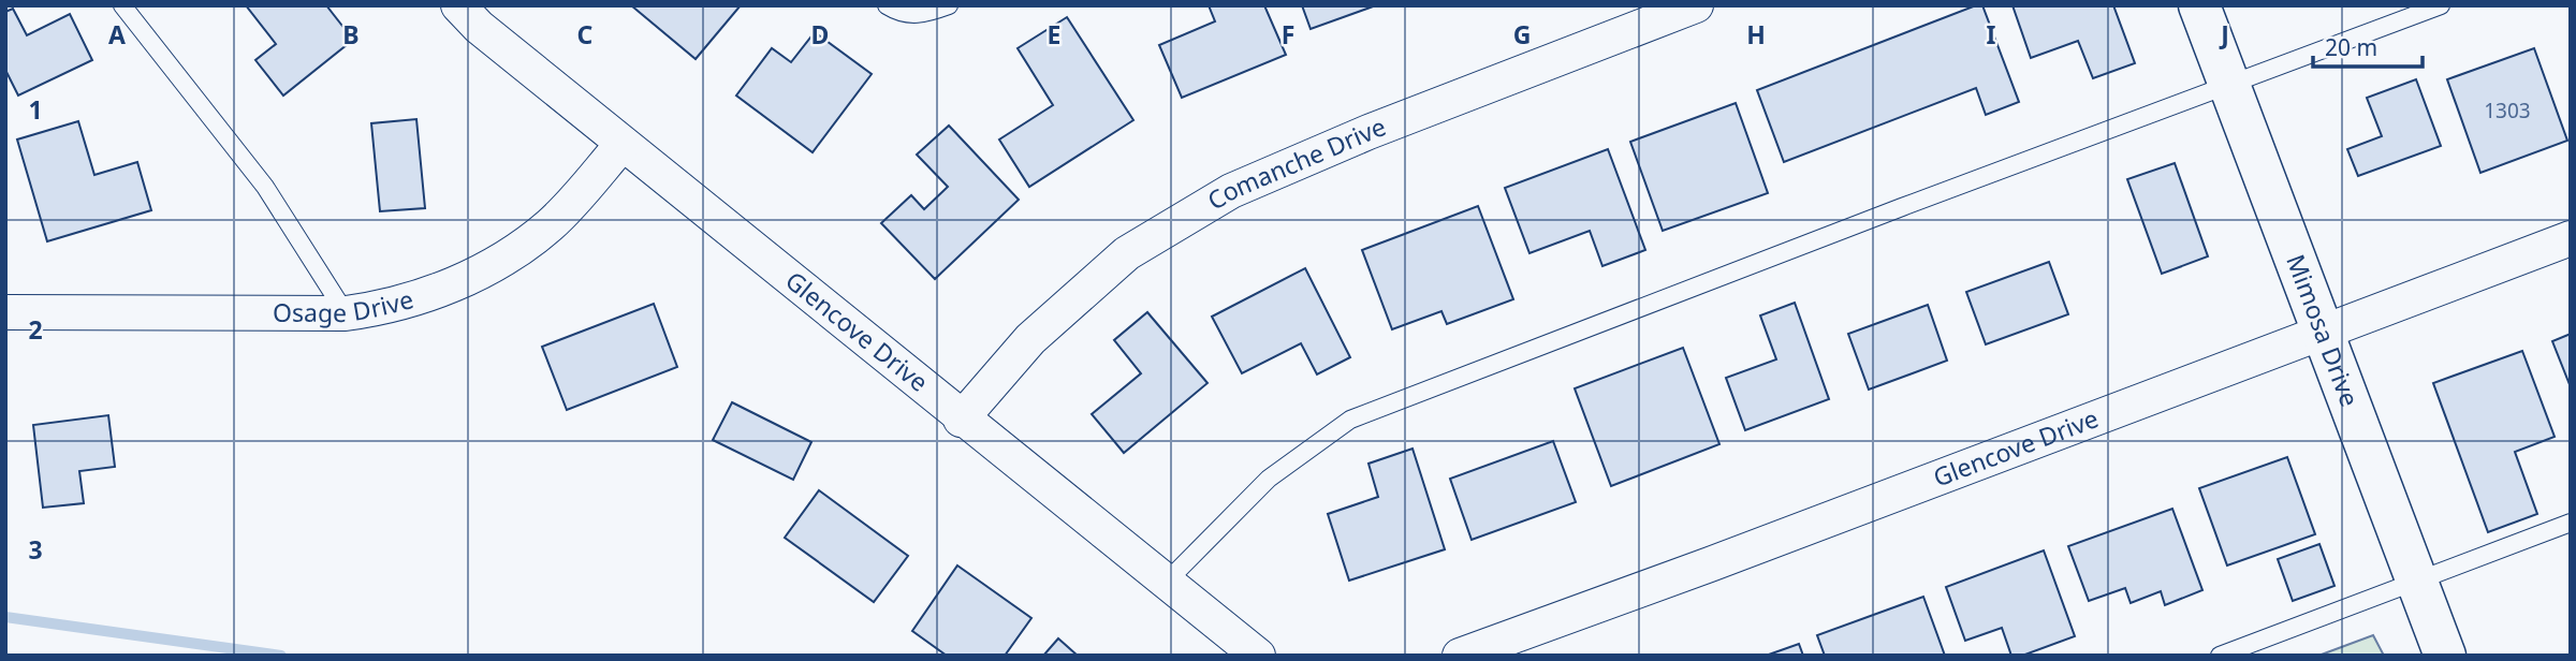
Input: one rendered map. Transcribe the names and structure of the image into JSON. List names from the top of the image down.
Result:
{
  "streets": {
    "street": [
      "Comanche Drive",
      "Osage Drive",
      "Mimosa Drive",
      "Glencove Drive"
    ]
  },
  "crossings": [
    ["Comanche Drive", "Glencove Drive"],
    ["Osage Drive", "Glencove Drive"],
    ["Mimosa Drive", "Glencove Drive"]
  ],
  "house_numbers": ["1303"],
  "scale_bar": "20 m",
  "grid": {
    "columns": [
      "A",
      "B",
      "C",
      "D",
      "E",
      "F",
      "G",
      "H",
      "I",
      "J"
    ],
    "rows": ["1", "2", "3"]
  }
}
